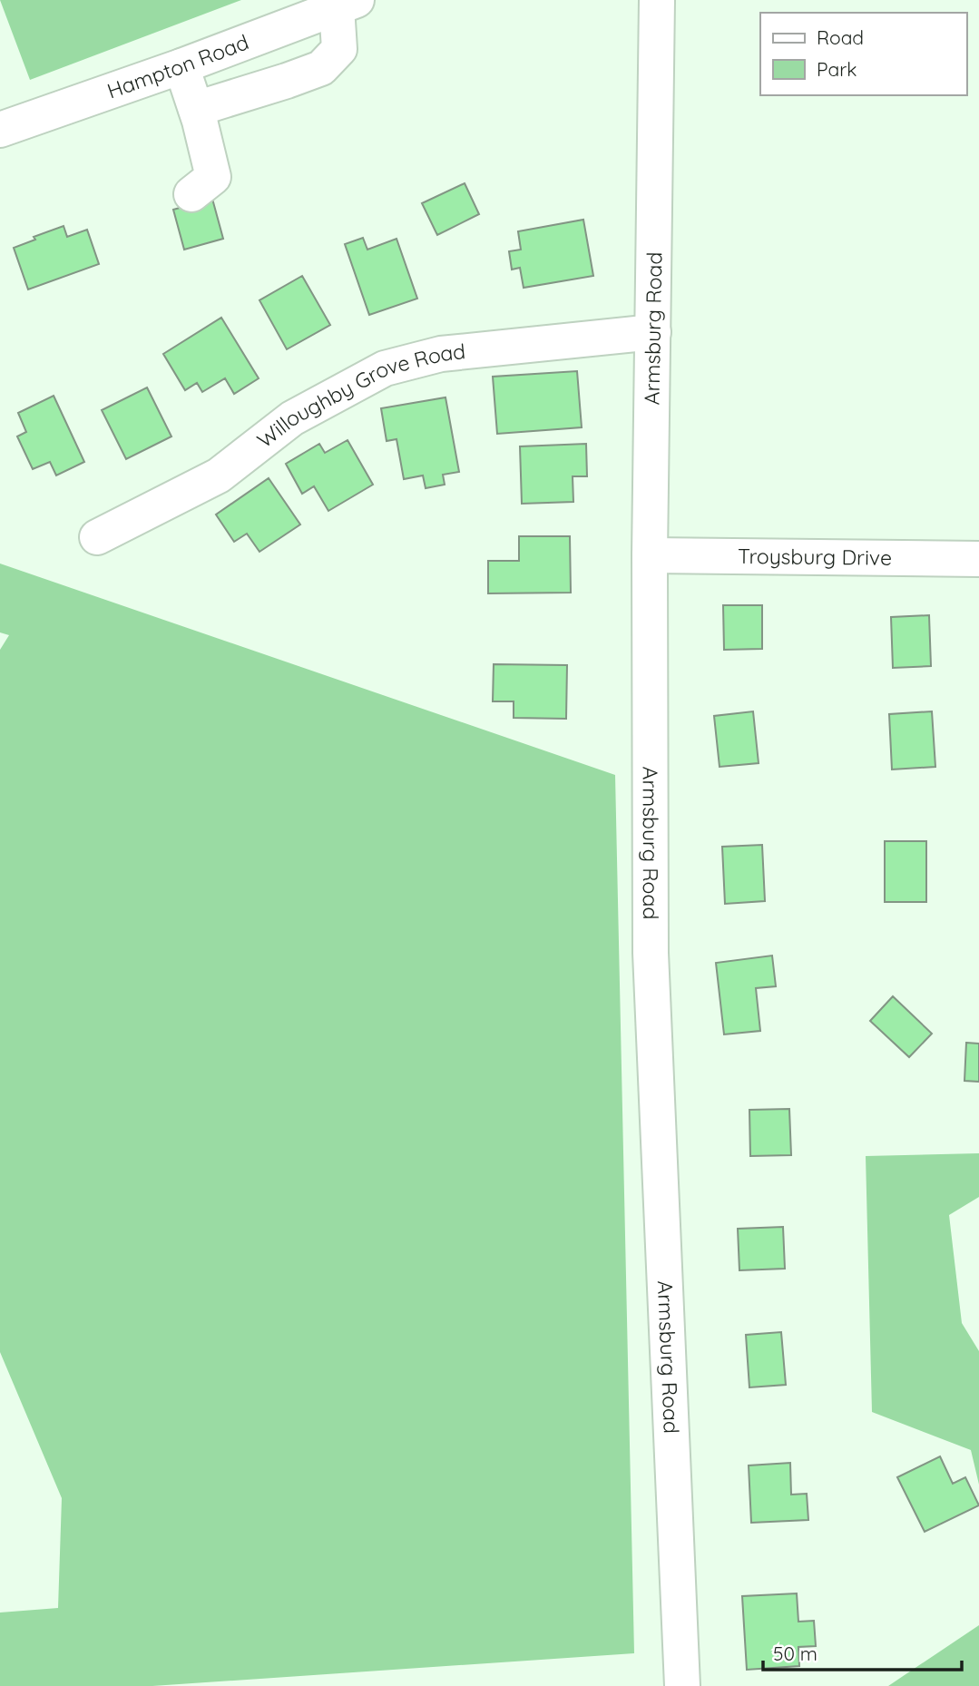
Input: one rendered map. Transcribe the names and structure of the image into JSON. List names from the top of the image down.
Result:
{
  "streets": {
    "street": [
      "Hampton Road",
      "Armsburg Road",
      "Willoughby Grove Road",
      "Troysburg Drive"
    ]
  },
  "crossings": [
    ["Armsburg Road", "Willoughby Grove Road"],
    ["Armsburg Road", "Troysburg Drive"]
  ],
  "legend": ["Road", "Park"],
  "scale_bar": "50 m"
}
